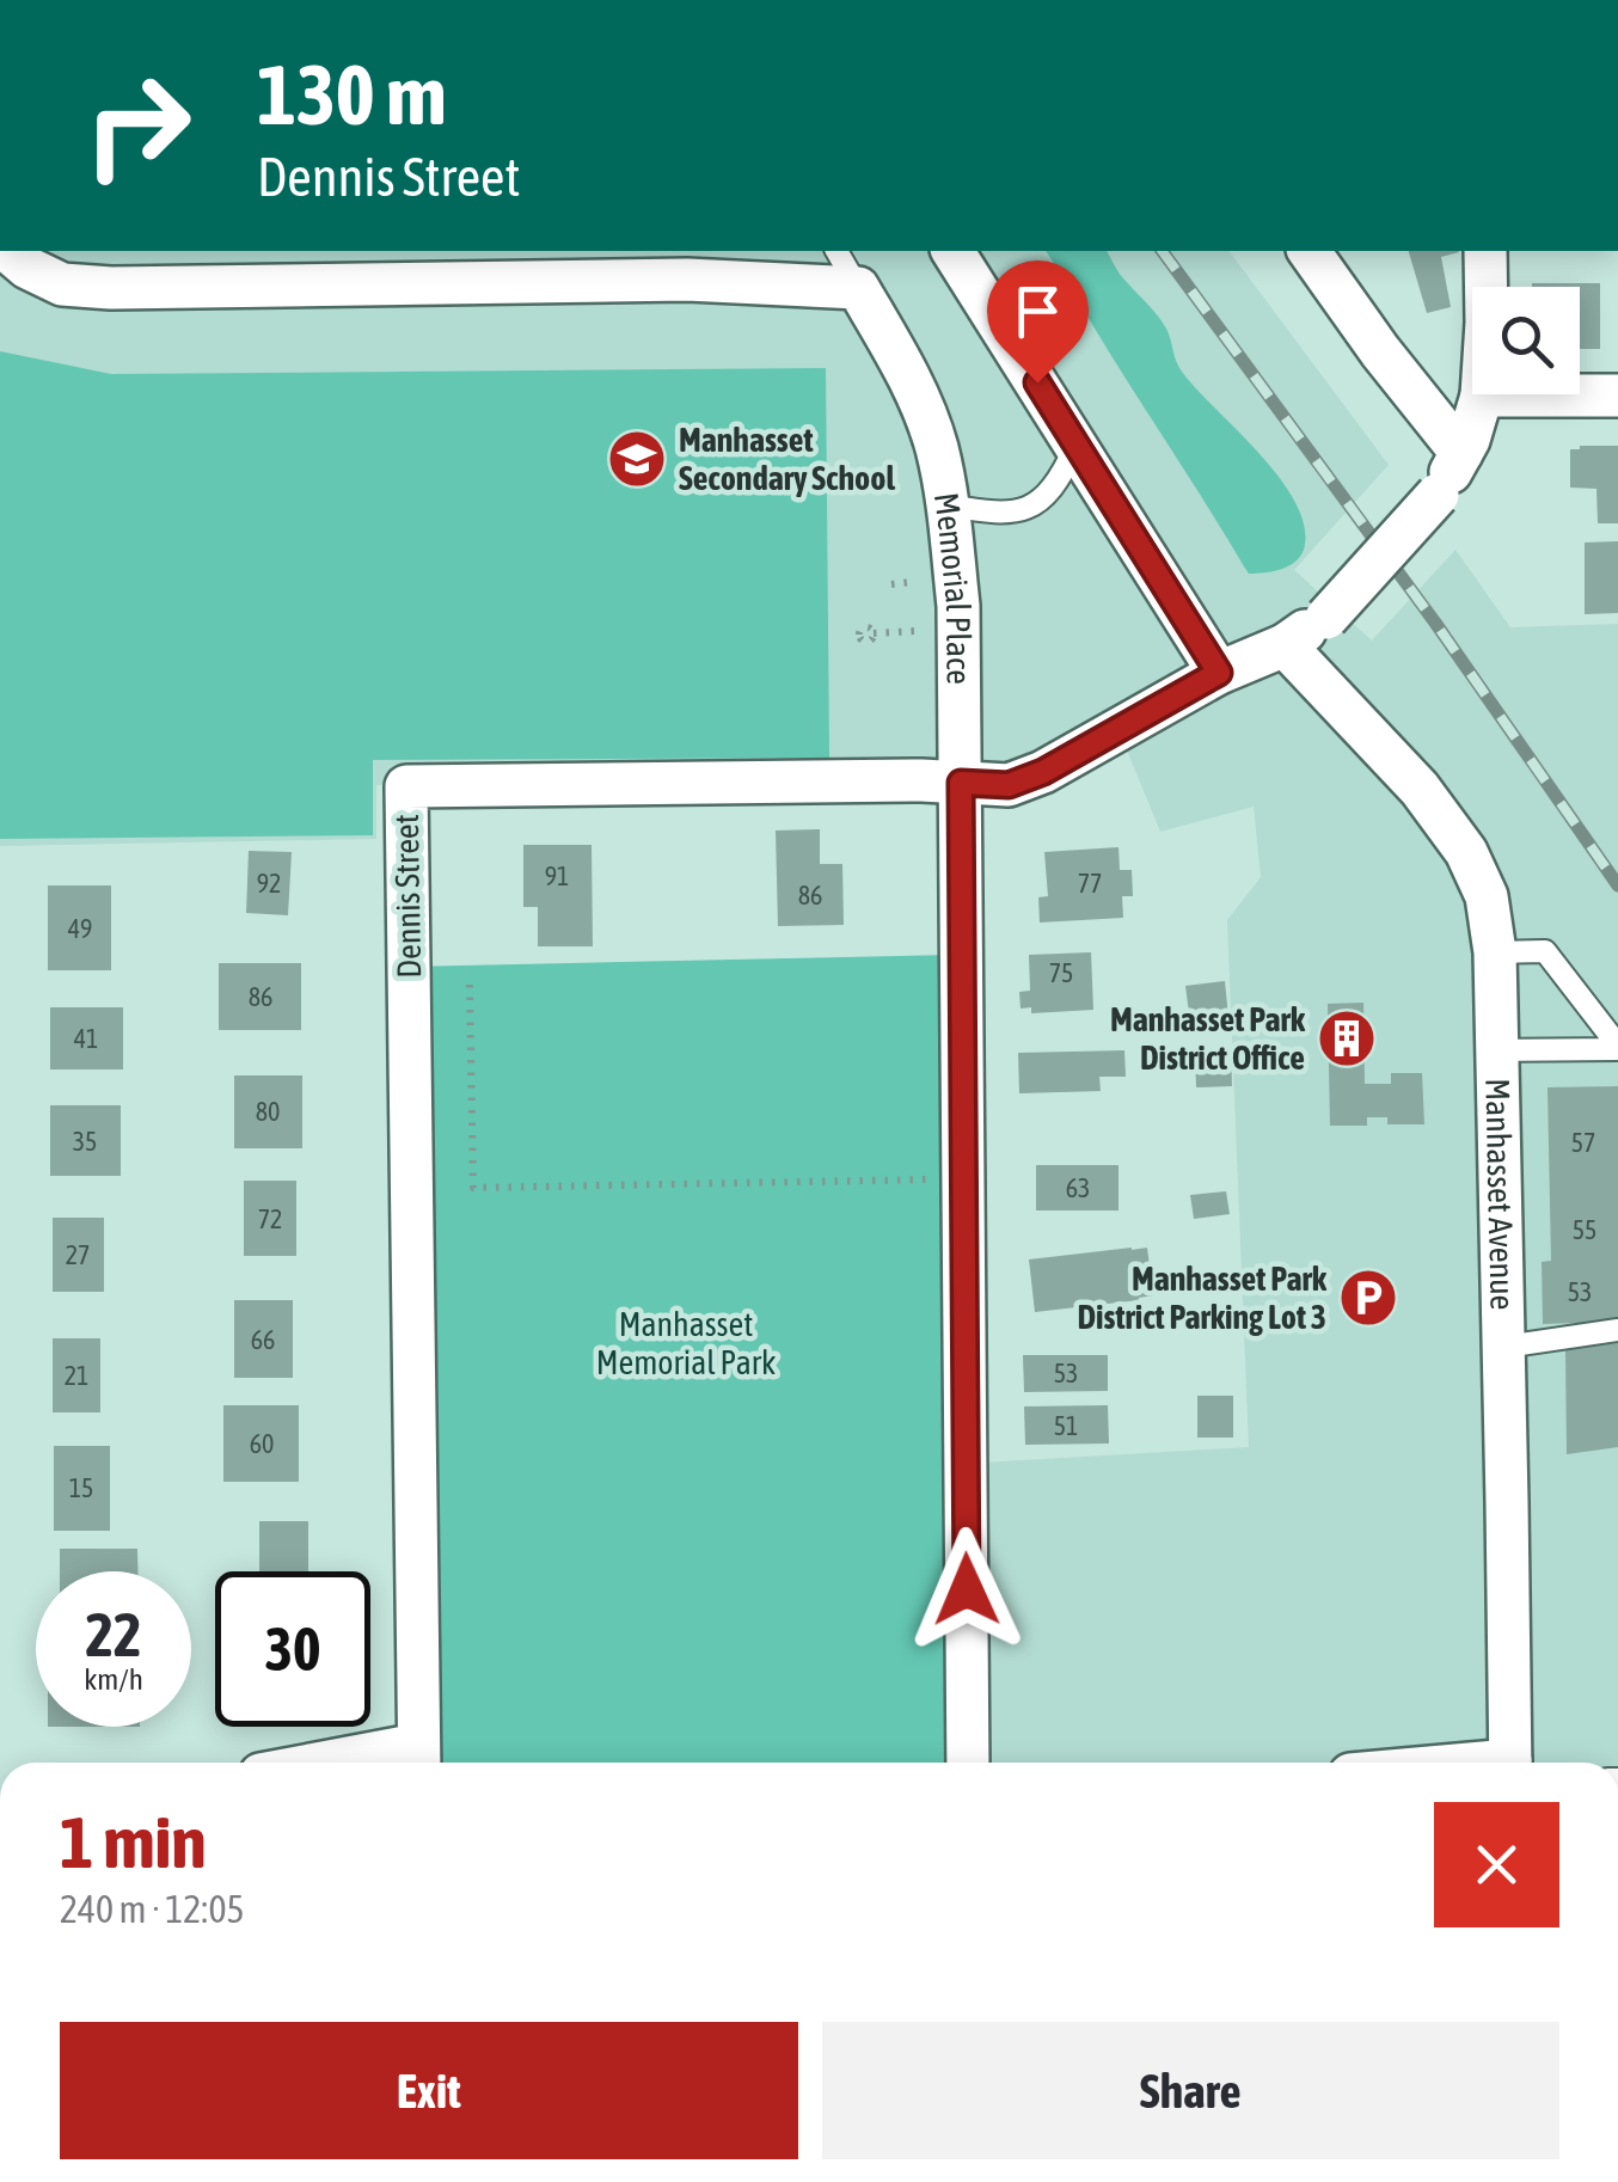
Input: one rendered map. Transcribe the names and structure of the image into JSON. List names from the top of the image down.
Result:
{
  "streets": {
    "street": ["Memorial Place", "Dennis Street", "Manhasset Avenue"]
  },
  "crossings": [
    ["Memorial Place", "Dennis Street"],
    ["Dennis Street", "Manhasset Avenue"]
  ],
  "parks": ["Manhasset Memorial Park"],
  "places": {
    "school or university": ["Manhasset Secondary School"],
    "building": ["Manhasset Park District Office"],
    "parking": ["Manhasset Park District Parking Lot 3"]
  },
  "house_numbers": [
    "91",
    "92",
    "77",
    "86",
    "49",
    "75",
    "86",
    "41",
    "80",
    "35",
    "57",
    "63",
    "72",
    "55",
    "27",
    "53",
    "66",
    "53",
    "21",
    "51",
    "60",
    "15"
  ],
  "page": {
    "turn": ["130 m", "Dennis Street"],
    "speed": "22 km/h",
    "limit": "30",
    "heading": ["1 min", "240 m · 12:05"],
    "buttons": ["Exit", "Share"]
  }
}
